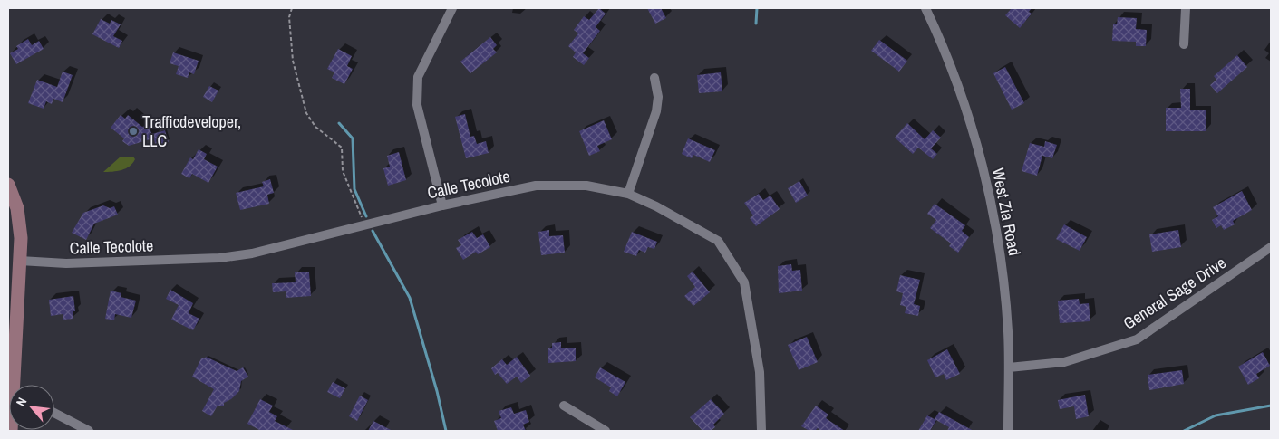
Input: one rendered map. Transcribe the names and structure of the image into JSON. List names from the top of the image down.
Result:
{
  "streets": {
    "street": ["Calle Tecolote", "West Zia Road", "General Sage Drive"]
  },
  "crossings": [
    ["West Zia Road", "General Sage Drive"]
  ],
  "places": ["Trafficdeveloper, LLC"],
  "north": "top left"
}
